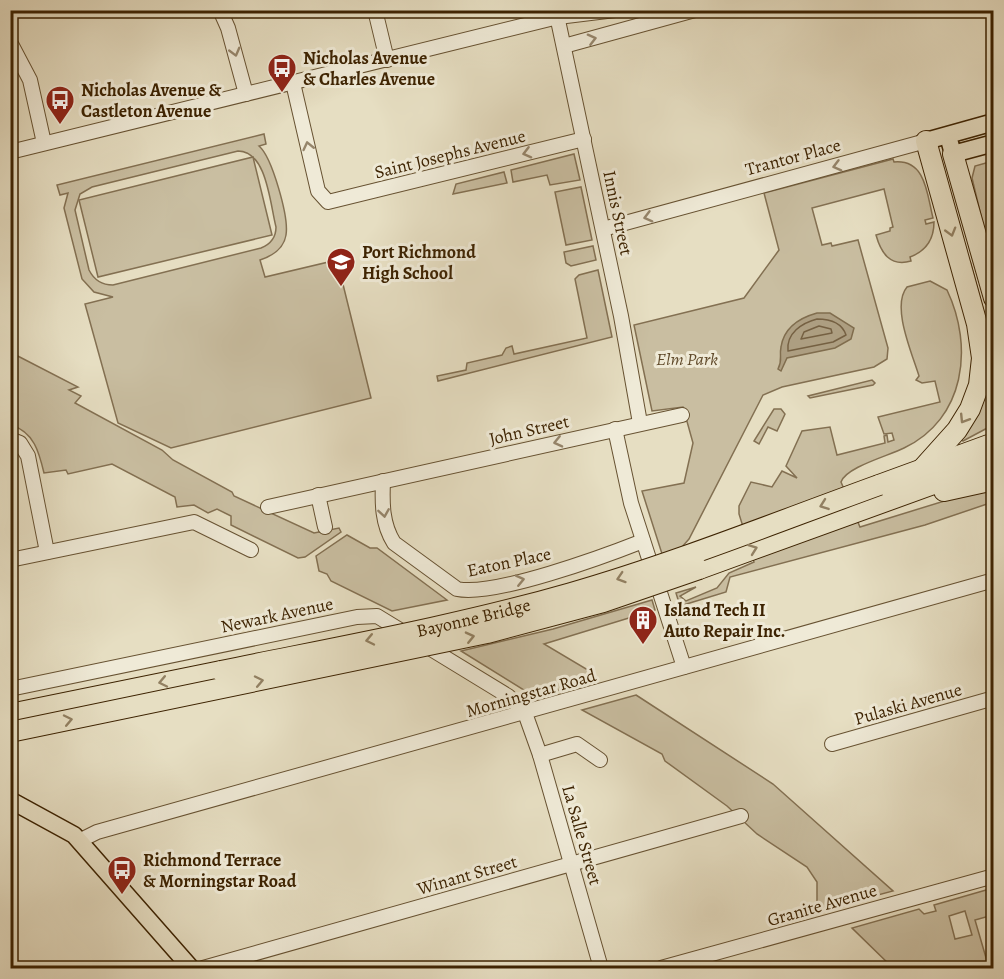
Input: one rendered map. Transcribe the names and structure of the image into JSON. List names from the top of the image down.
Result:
{
  "streets": {
    "highway": ["Bayonne Bridge"],
    "main road": ["Trantor Place"],
    "street": [
      "Saint Josephs Avenue",
      "Innis Street",
      "John Street",
      "Eaton Place",
      "Newark Avenue",
      "Morningstar Road",
      "Pulaski Avenue",
      "La Salle Street",
      "Winant Street",
      "Granite Avenue"
    ]
  },
  "crossings": [
    ["Saint Josephs Avenue", "Innis Street"],
    ["Trantor Place", "Innis Street"],
    ["Innis Street", "John Street"],
    ["John Street", "Eaton Place"],
    ["Newark Avenue", "Morningstar Road"],
    ["Newark Avenue", "La Salle Street"],
    ["Morningstar Road", "La Salle Street"],
    ["La Salle Street", "Winant Street"]
  ],
  "one_way": ["Trantor Place", "John Street"],
  "parks": ["Elm Park"],
  "places": {
    "bus stop": ["Nicholas Avenue & Charles Avenue", "Nicholas Avenue & Castleton Avenue", "Richmond Terrace & Morningstar Road"],
    "school or university": ["Port Richmond High School"],
    "building": ["Island Tech II Auto Repair Inc."]
  }
}
